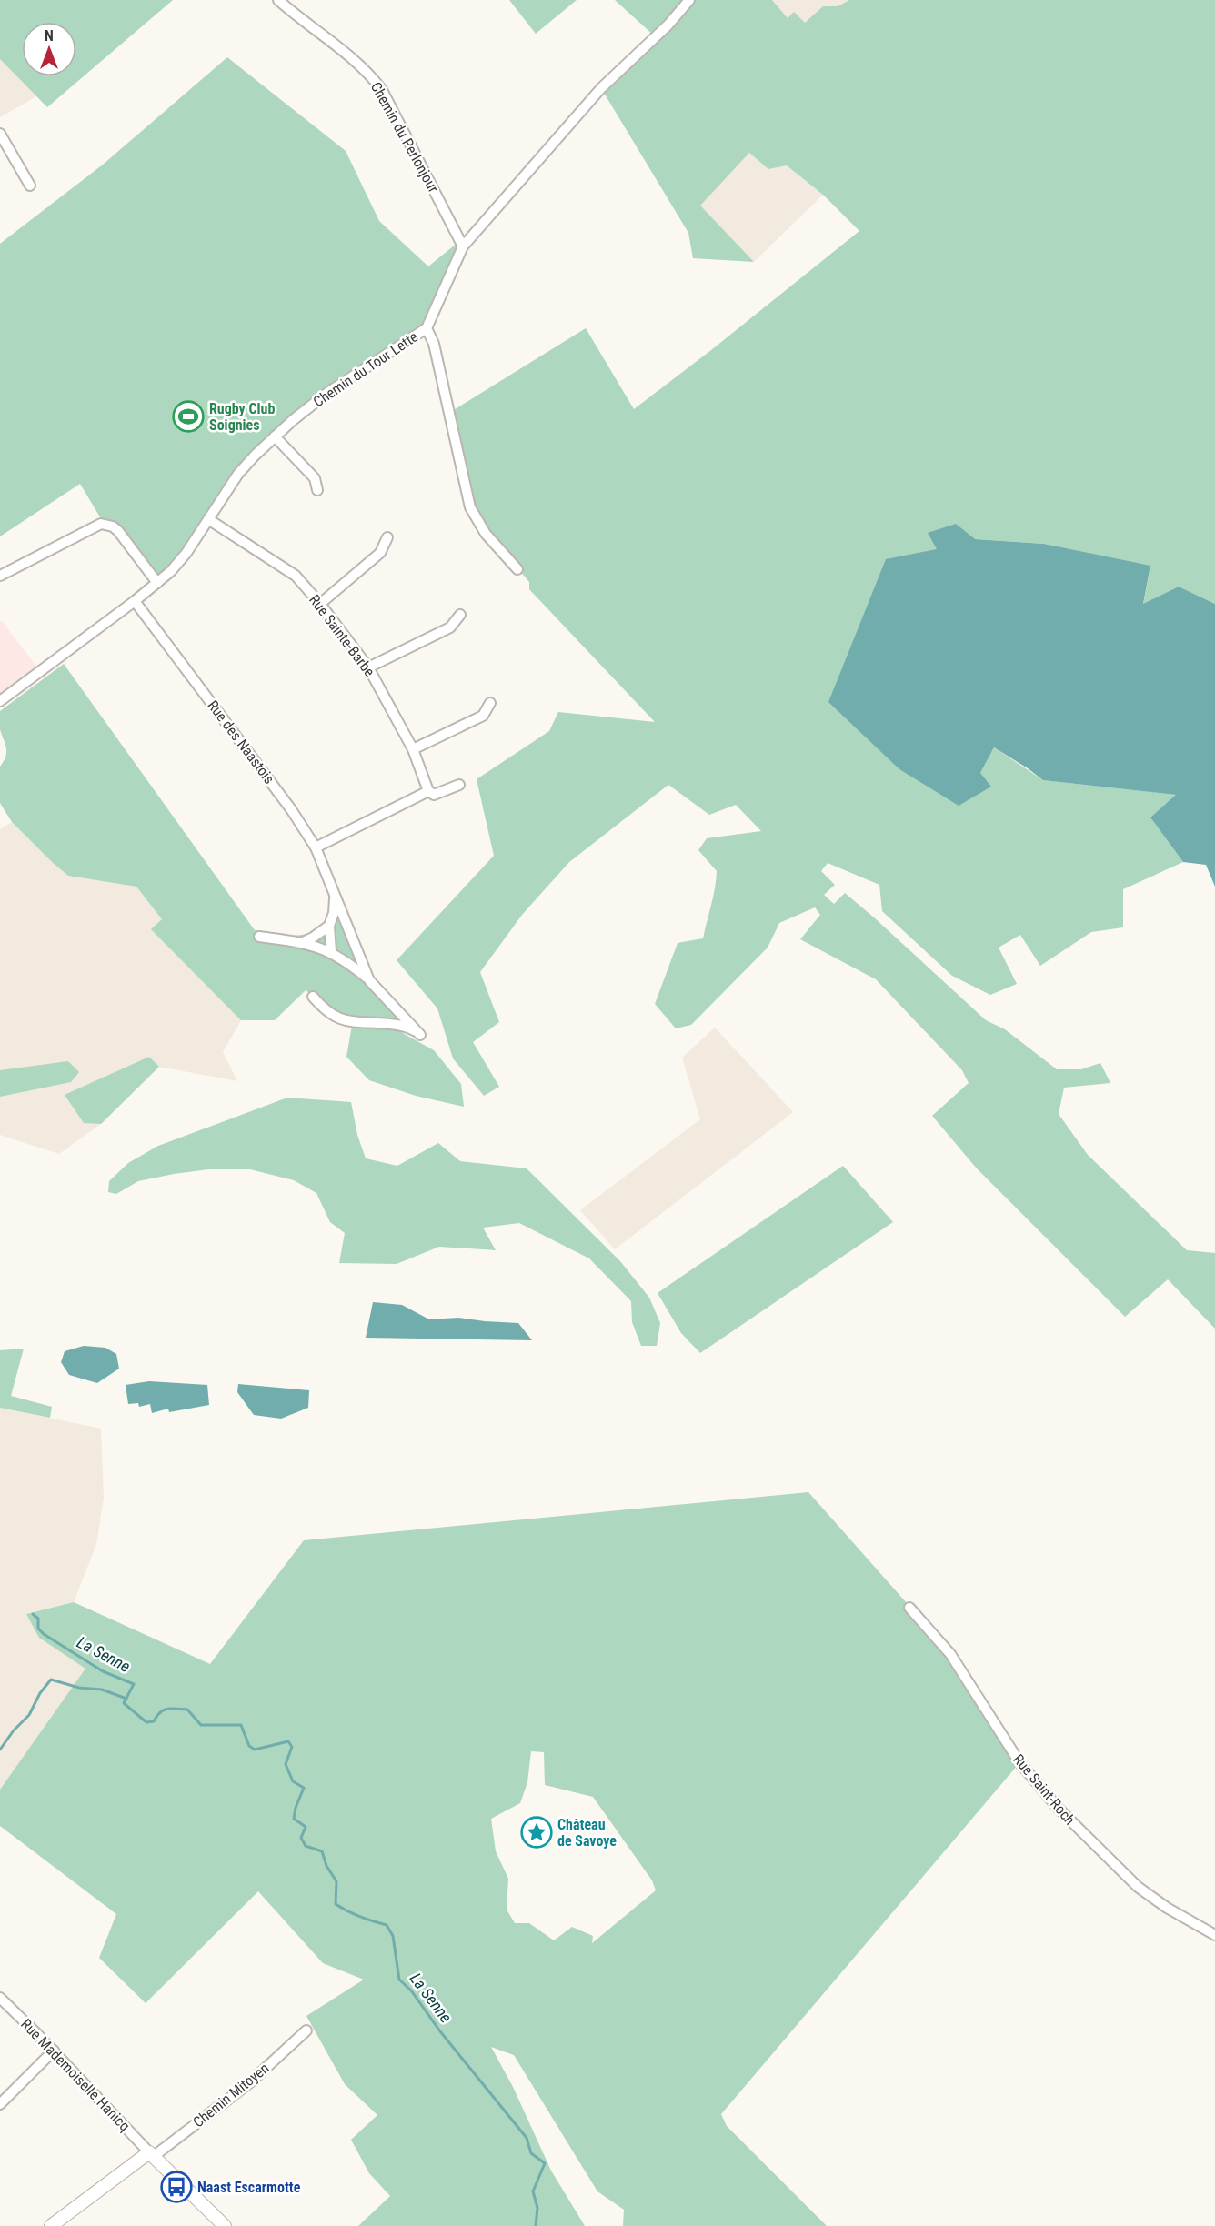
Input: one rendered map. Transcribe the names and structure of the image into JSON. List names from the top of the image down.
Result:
{
  "streets": {
    "street": [
      "Chemin du Perlonjour",
      "Chemin du Tour Lette",
      "Rue Sainte-Barbe",
      "Rue des Naastois",
      "Rue Saint-Roch",
      "Rue Mademoiselle Hanicq",
      "Chemin Mitoyen"
    ]
  },
  "crossings": [
    ["Chemin du Perlonjour", "Chemin du Tour Lette"],
    ["Chemin du Tour Lette", "Rue Sainte-Barbe"],
    ["Chemin du Tour Lette", "Rue des Naastois"],
    ["Rue Mademoiselle Hanicq", "Chemin Mitoyen"]
  ],
  "water": ["La Senne"],
  "places": {
    "sports": ["Rugby Club Soignies"],
    "place": ["Château de Savoye"],
    "bus stop": ["Naast Escarmotte"]
  },
  "north": "top"
}
